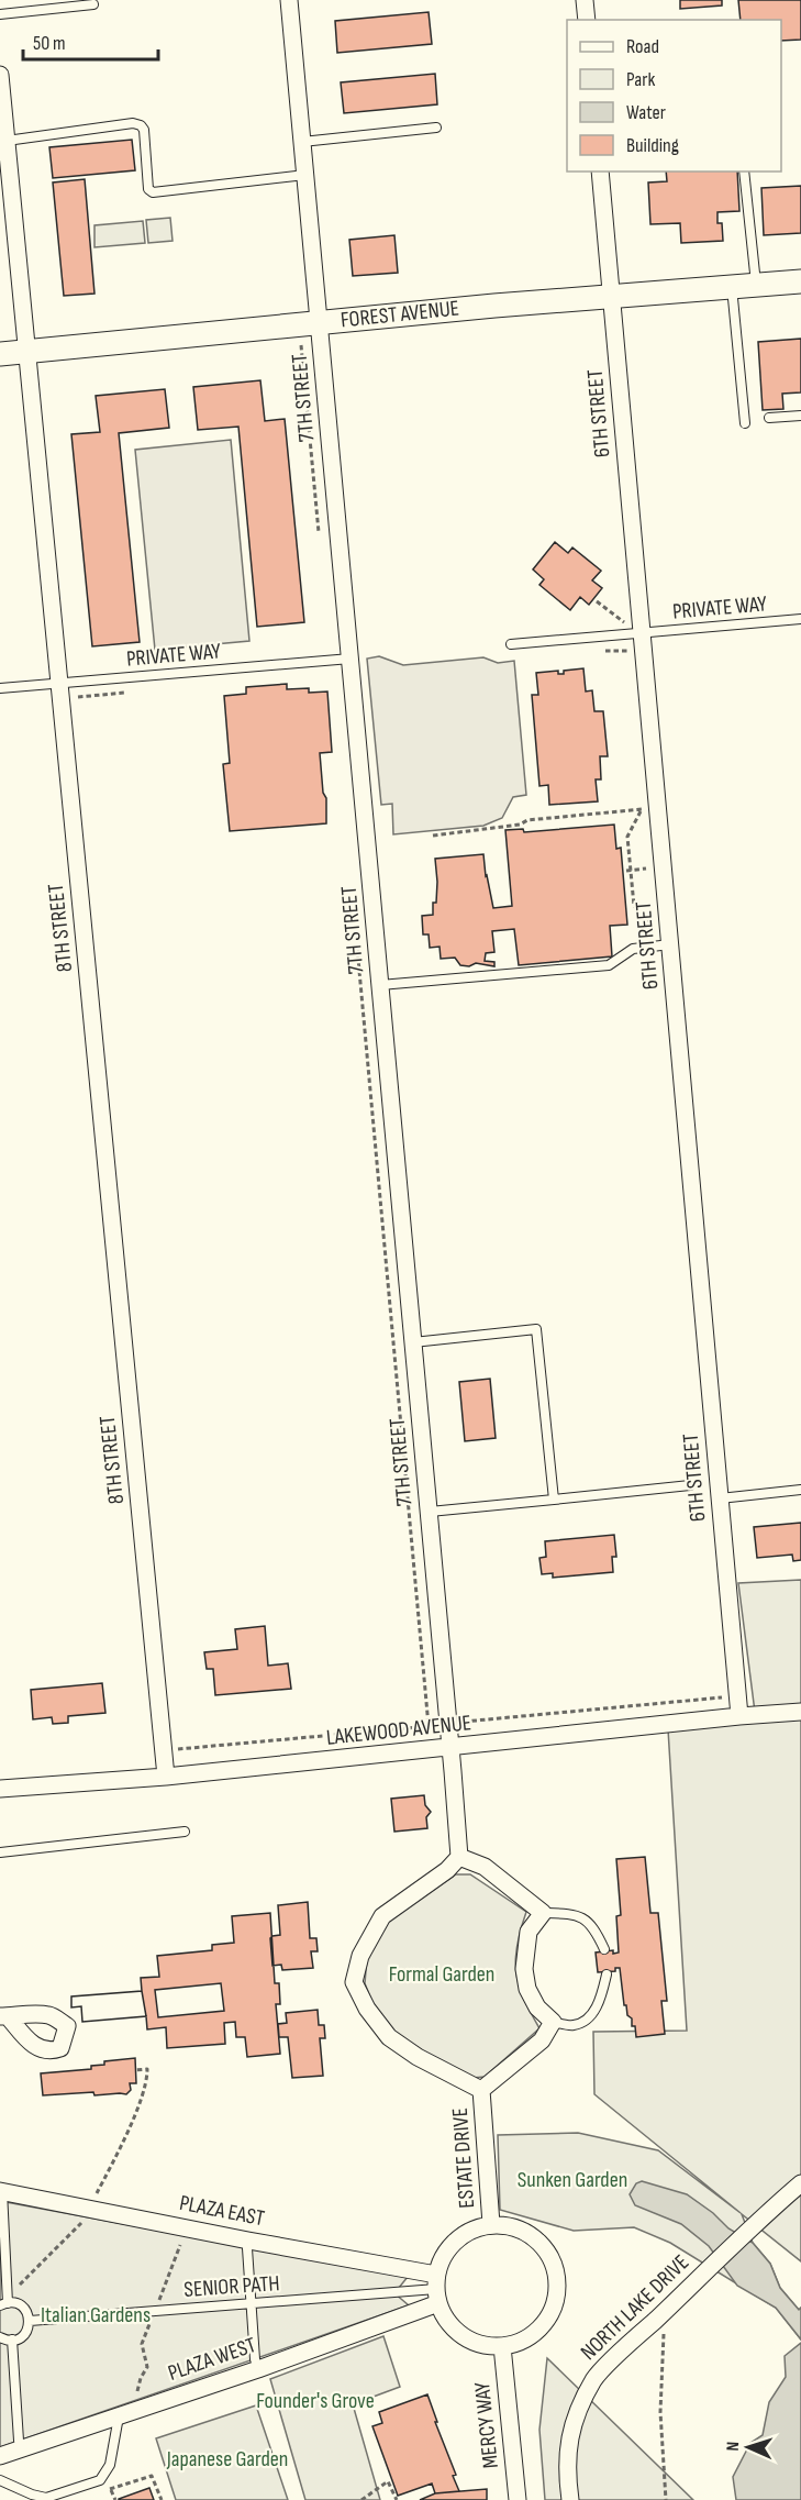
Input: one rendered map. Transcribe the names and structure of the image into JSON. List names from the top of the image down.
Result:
{
  "streets": {
    "street": [
      "FOREST AVENUE",
      "7TH STREET",
      "6TH STREET",
      "8TH STREET",
      "LAKEWOOD AVENUE",
      "ESTATE DRIVE",
      "PLAZA EAST",
      "NORTH LAKE DRIVE",
      "PLAZA WEST",
      "MERCY WAY"
    ],
    "lane": ["PRIVATE WAY", "SENIOR PATH"]
  },
  "crossings": [
    ["FOREST AVENUE", "7TH STREET"],
    ["FOREST AVENUE", "6TH STREET"],
    ["FOREST AVENUE", "8TH STREET"],
    ["7TH STREET", "PRIVATE WAY"],
    ["7TH STREET", "LAKEWOOD AVENUE"],
    ["7TH STREET", "ESTATE DRIVE"],
    ["6TH STREET", "PRIVATE WAY"],
    ["6TH STREET", "LAKEWOOD AVENUE"],
    ["PRIVATE WAY", "8TH STREET"],
    ["8TH STREET", "LAKEWOOD AVENUE"],
    ["ESTATE DRIVE", "PLAZA EAST"],
    ["ESTATE DRIVE", "SENIOR PATH"],
    ["ESTATE DRIVE", "PLAZA WEST"],
    ["ESTATE DRIVE", "MERCY WAY"],
    ["PLAZA EAST", "SENIOR PATH"],
    ["PLAZA EAST", "PLAZA WEST"],
    ["PLAZA EAST", "MERCY WAY"],
    ["SENIOR PATH", "PLAZA WEST"],
    ["SENIOR PATH", "MERCY WAY"],
    ["PLAZA WEST", "MERCY WAY"]
  ],
  "parks": [
    "Formal Garden",
    "Sunken Garden",
    "Italian Gardens",
    "Founder's Grove",
    "Japanese Garden"
  ],
  "legend": [
    "Road",
    "Park",
    "Water",
    "Building"
  ],
  "scale_bar": "50 m",
  "north": "left"
}
